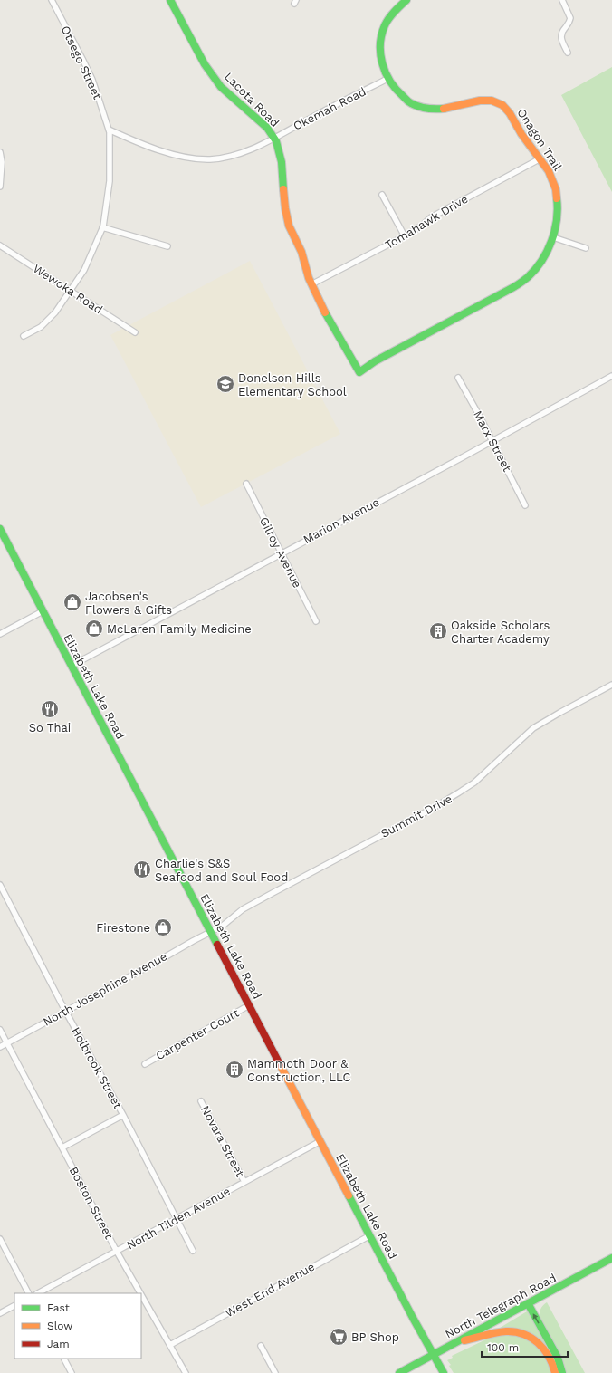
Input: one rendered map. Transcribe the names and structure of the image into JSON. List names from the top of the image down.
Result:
{
  "streets": {
    "main road": [
      "Lacota Road",
      "Onagon Trail",
      "Elizabeth Lake Road",
      "North Telegraph Road"
    ],
    "street": [
      "Otsego Street",
      "Okemah Road",
      "Tomahawk Drive",
      "Wewoka Road",
      "Marx Street",
      "Marion Avenue",
      "Gilroy Avenue",
      "Summit Drive",
      "North Josephine Avenue",
      "Carpenter Court",
      "Holbrook Street",
      "Novara Street",
      "Boston Street",
      "North Tilden Avenue",
      "West End Avenue"
    ]
  },
  "crossings": [
    ["Otsego Street", "Okemah Road"],
    ["Otsego Street", "Wewoka Road"],
    ["Lacota Road", "Okemah Road"],
    ["Lacota Road", "Onagon Trail"],
    ["Lacota Road", "Tomahawk Drive"],
    ["Okemah Road", "Onagon Trail"],
    ["Onagon Trail", "Tomahawk Drive"],
    ["Marx Street", "Marion Avenue"],
    ["Marion Avenue", "Gilroy Avenue"],
    ["Marion Avenue", "Elizabeth Lake Road"],
    ["Elizabeth Lake Road", "Summit Drive"],
    ["Elizabeth Lake Road", "North Josephine Avenue"],
    ["Elizabeth Lake Road", "Carpenter Court"],
    ["Elizabeth Lake Road", "North Tilden Avenue"],
    ["Elizabeth Lake Road", "West End Avenue"],
    ["Elizabeth Lake Road", "North Telegraph Road"],
    ["Summit Drive", "North Josephine Avenue"],
    ["North Josephine Avenue", "Holbrook Street"],
    ["North Josephine Avenue", "Boston Street"],
    ["Holbrook Street", "North Tilden Avenue"],
    ["Novara Street", "North Tilden Avenue"],
    ["Boston Street", "North Tilden Avenue"],
    ["Boston Street", "West End Avenue"]
  ],
  "places": {
    "school or university": ["Donelson Hills Elementary School"],
    "shop": ["Jacobsen's Flowers & Gifts", "McLaren Family Medicine", "Firestone"],
    "building": ["Oakside Scholars Charter Academy", "Mammoth Door & Construction, LLC"],
    "restaurant": ["So Thai", "Charlie's S&S Seafood and Soul Food"],
    "supermarket": ["BP Shop"]
  },
  "legend": ["Fast", "Slow", "Jam"],
  "scale_bar": "100 m"
}
